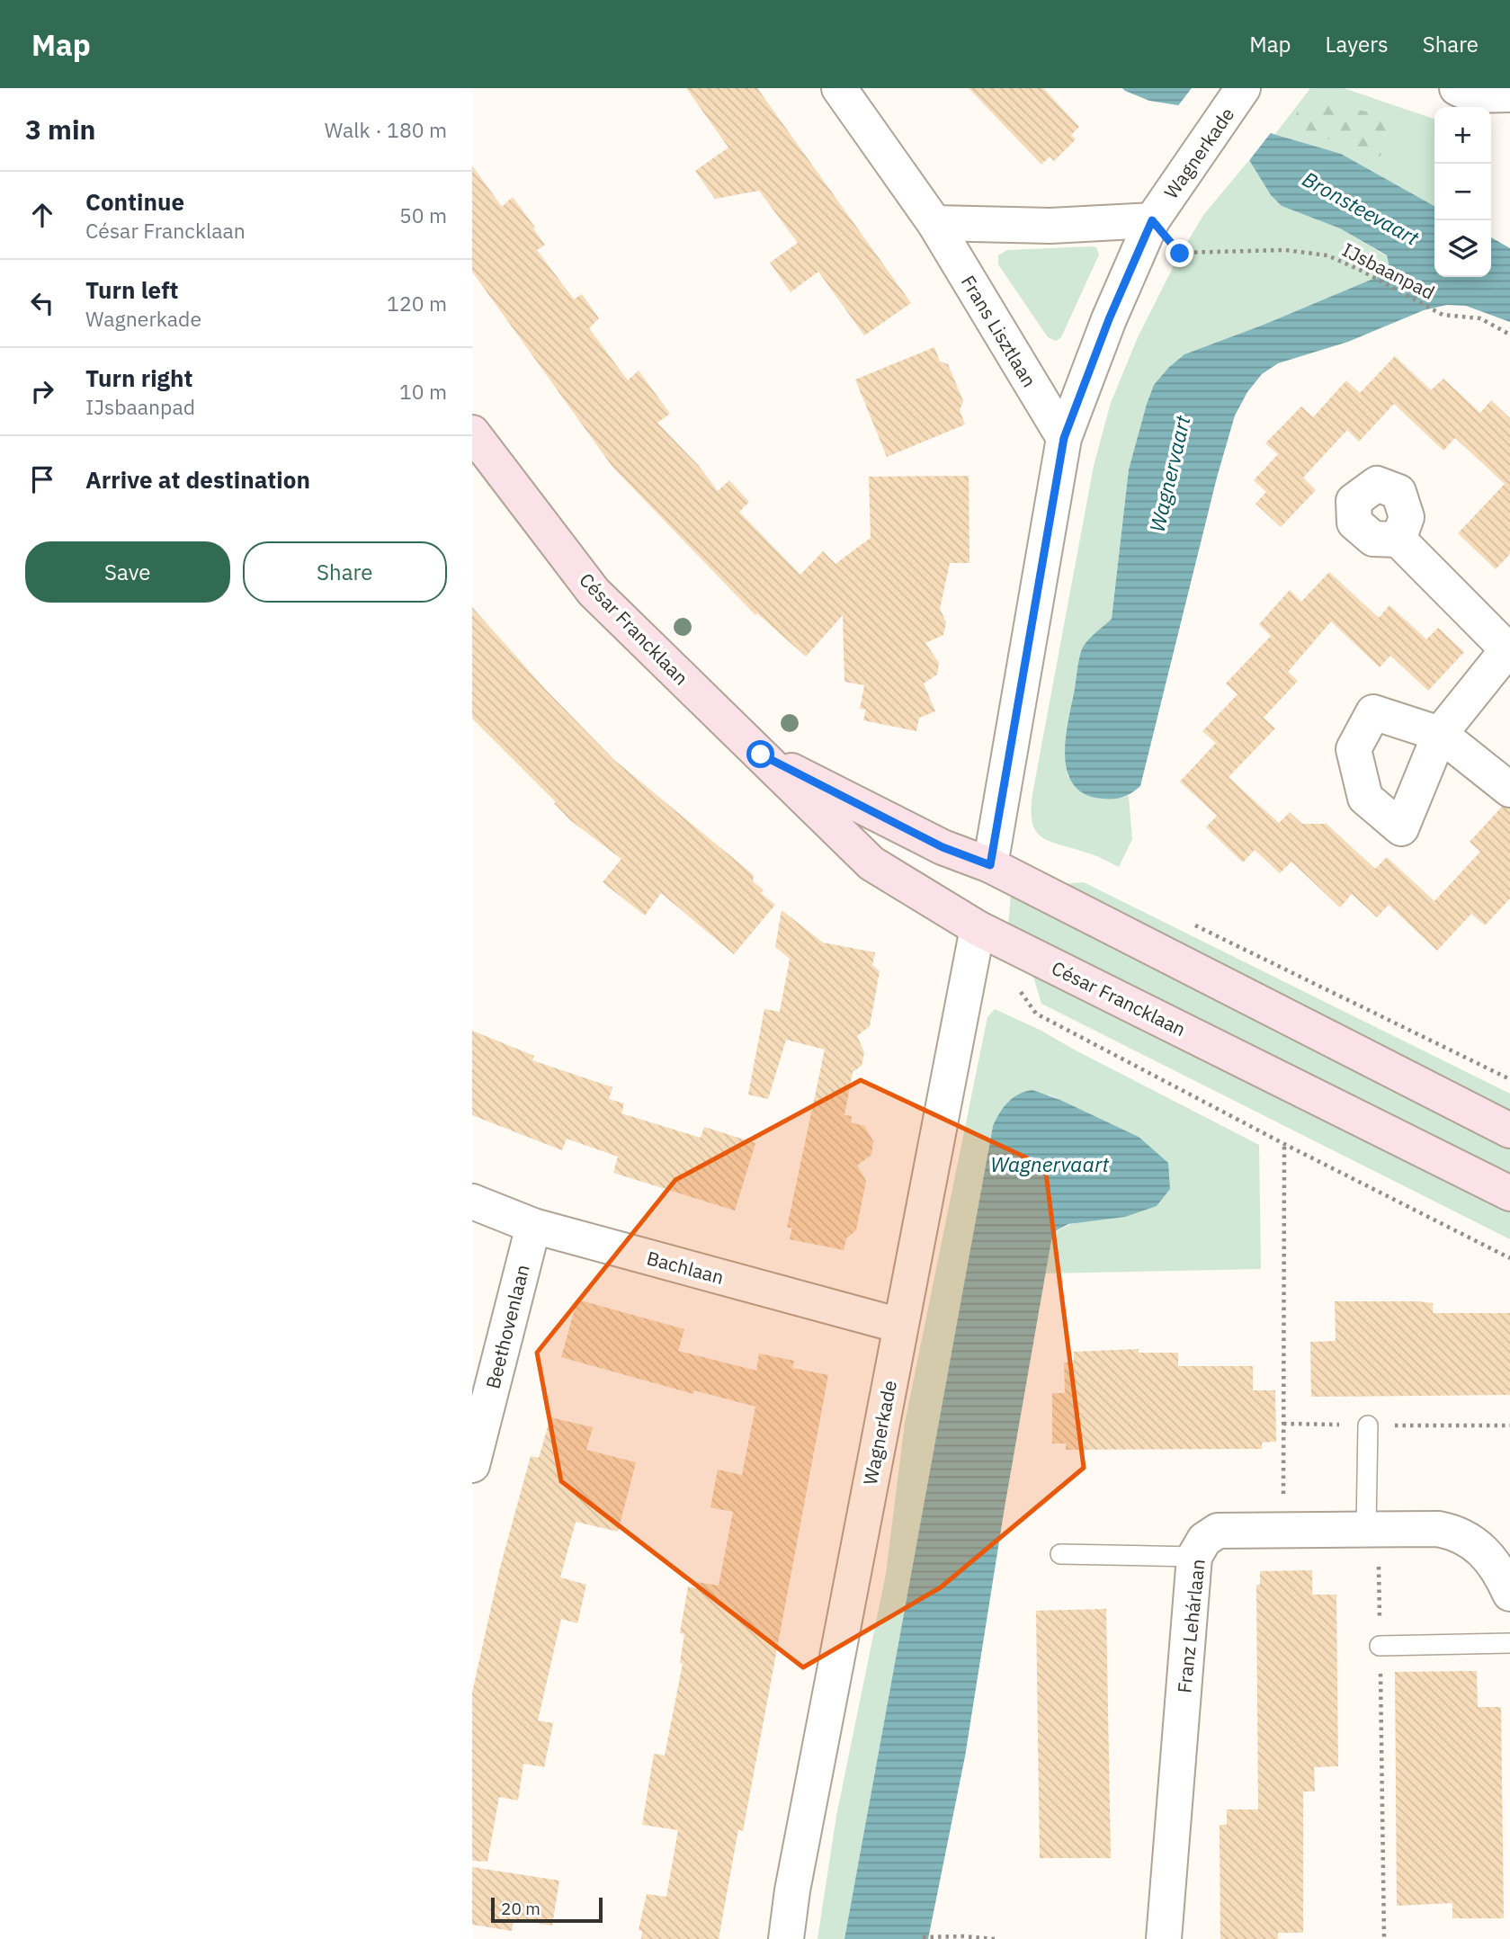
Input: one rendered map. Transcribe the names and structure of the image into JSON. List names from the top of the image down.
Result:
{
  "streets": {
    "main road": ["César Francklaan"],
    "street": [
      "Wagnerkade",
      "Frans Lisztlaan",
      "Bachlaan",
      "Beethovenlaan",
      "Franz Lehárlaan"
    ],
    "path": ["IJsbaanpad"]
  },
  "crossings": [
    ["Wagnerkade", "IJsbaanpad"],
    ["Wagnerkade", "Frans Lisztlaan"],
    ["Wagnerkade", "César Francklaan"],
    ["Wagnerkade", "Bachlaan"],
    ["Bachlaan", "Beethovenlaan"]
  ],
  "water": ["Bronsteevaart", "Wagnervaart"],
  "scale_bar": "20 m",
  "page": {
    "header": "Map",
    "nav": ["Map", "Layers", "Share"],
    "heading": ["3 min", "Walk · 180 m"],
    "map_buttons": ["+", "−"],
    "list": [
      ["Continue", "César Francklaan", "50 m"],
      ["Turn left", "Wagnerkade", "120 m"],
      ["Turn right", "IJsbaanpad", "10 m"],
      "Arrive at destination"
    ],
    "buttons": ["Save", "Share"],
    "scale": "20 m"
  }
}
